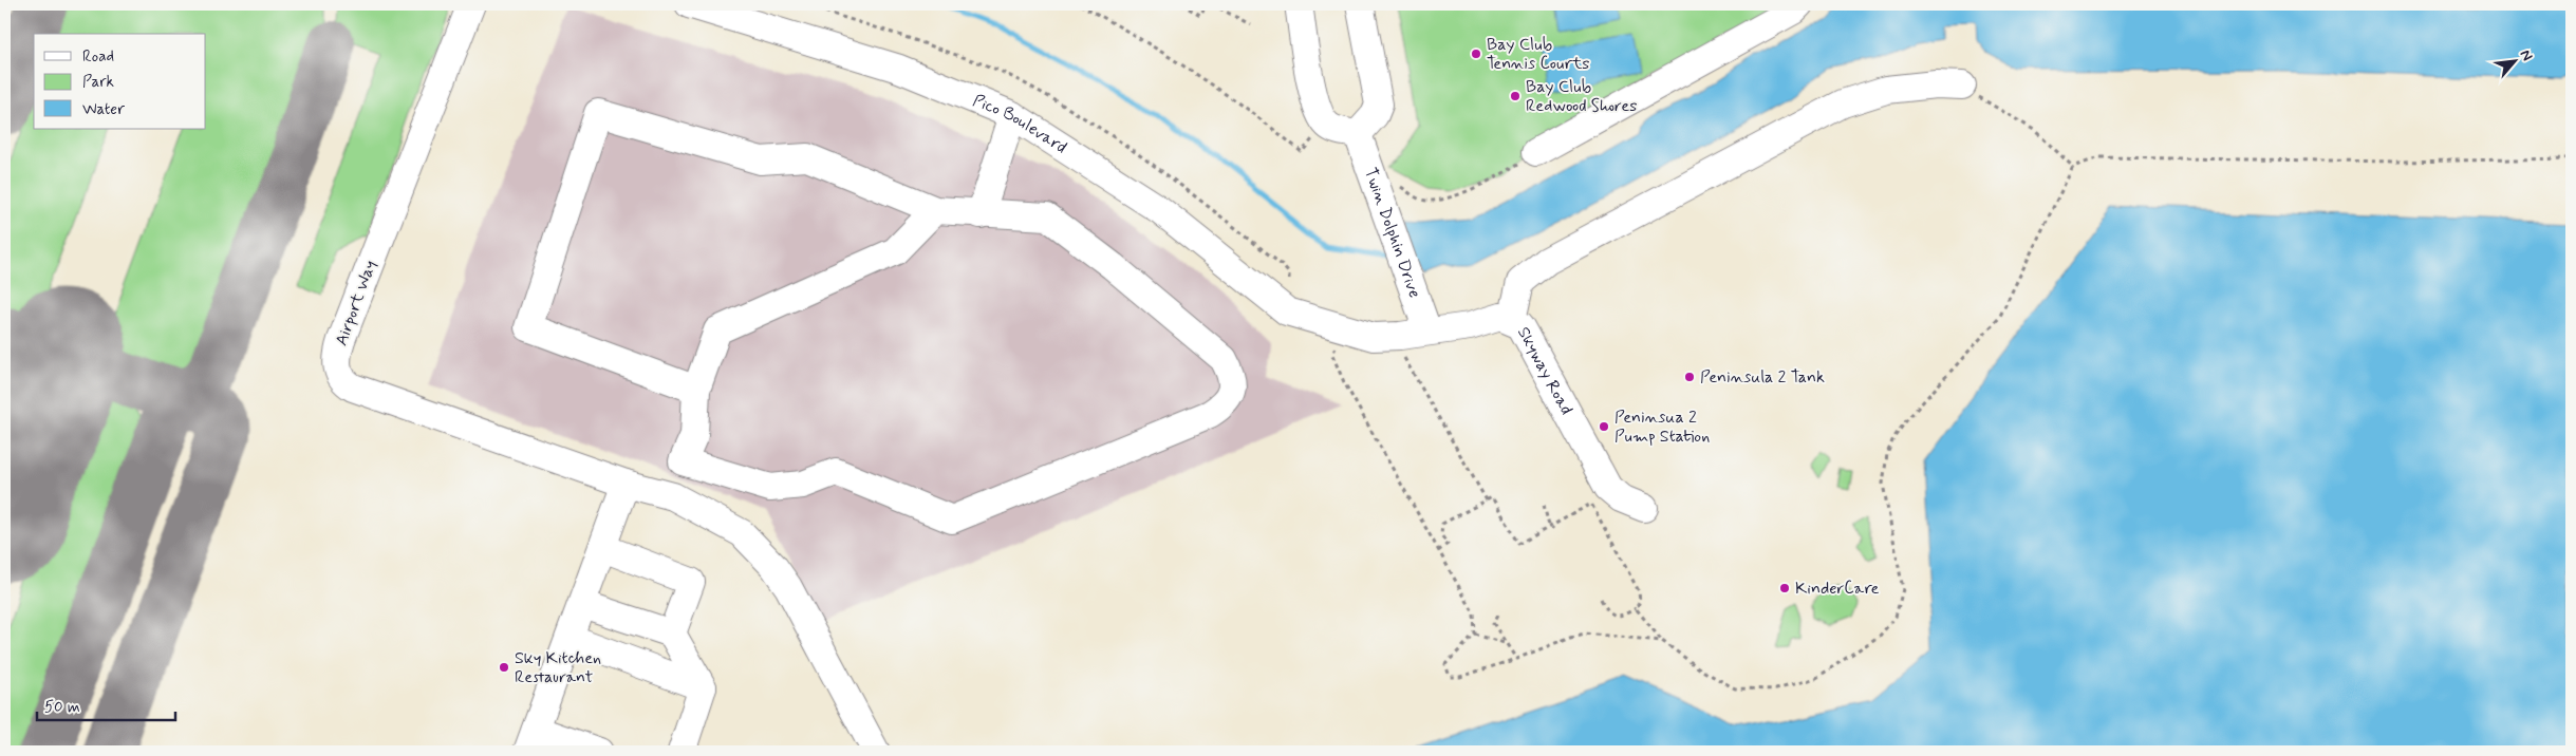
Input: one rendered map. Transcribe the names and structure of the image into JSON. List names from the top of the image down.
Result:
{
  "streets": {
    "street": [
      "Pico Boulevard",
      "Twin Dolphin Drive",
      "Airport Way",
      "Skyway Road"
    ]
  },
  "crossings": [
    ["Pico Boulevard", "Skyway Road"],
    ["Twin Dolphin Drive", "Skyway Road"]
  ],
  "places": [
    "Bay Club Tennis Courts",
    "Bay Club Redwood Shores",
    "Peninsula 2 Tank",
    "Peninsua 2 Pump Station",
    "KinderCare",
    "Sky Kitchen Restaurant"
  ],
  "legend": ["Road", "Park", "Water"],
  "scale_bar": "50 m",
  "north": "top right"
}
